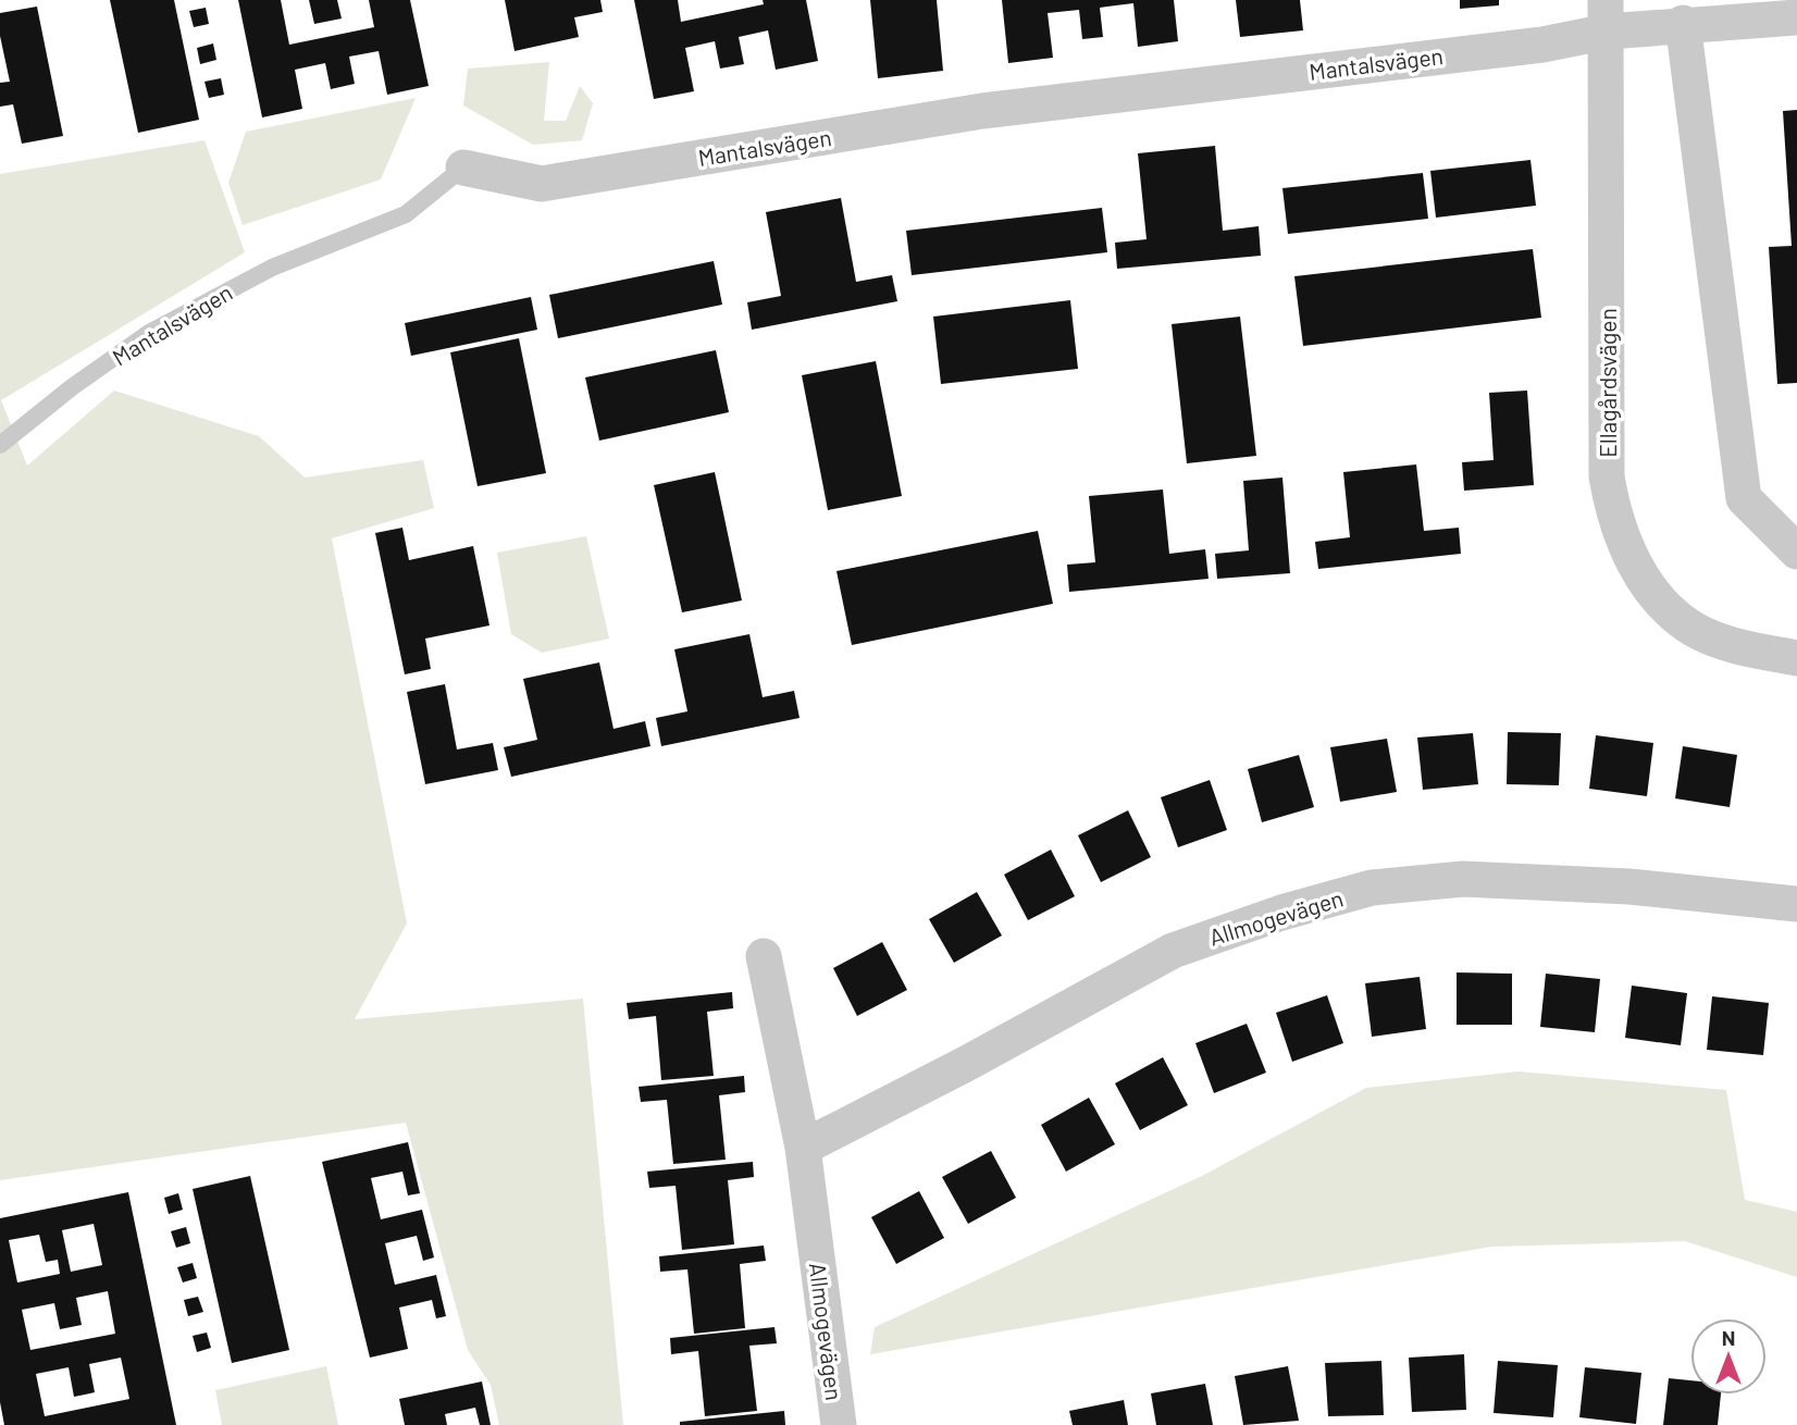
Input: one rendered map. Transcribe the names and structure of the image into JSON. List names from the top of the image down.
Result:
{
  "streets": {
    "street": ["Mantalsvägen", "Ellagårdsvägen", "Allmogevägen"]
  },
  "crossings": [
    ["Mantalsvägen", "Ellagårdsvägen"]
  ],
  "north": "top"
}
